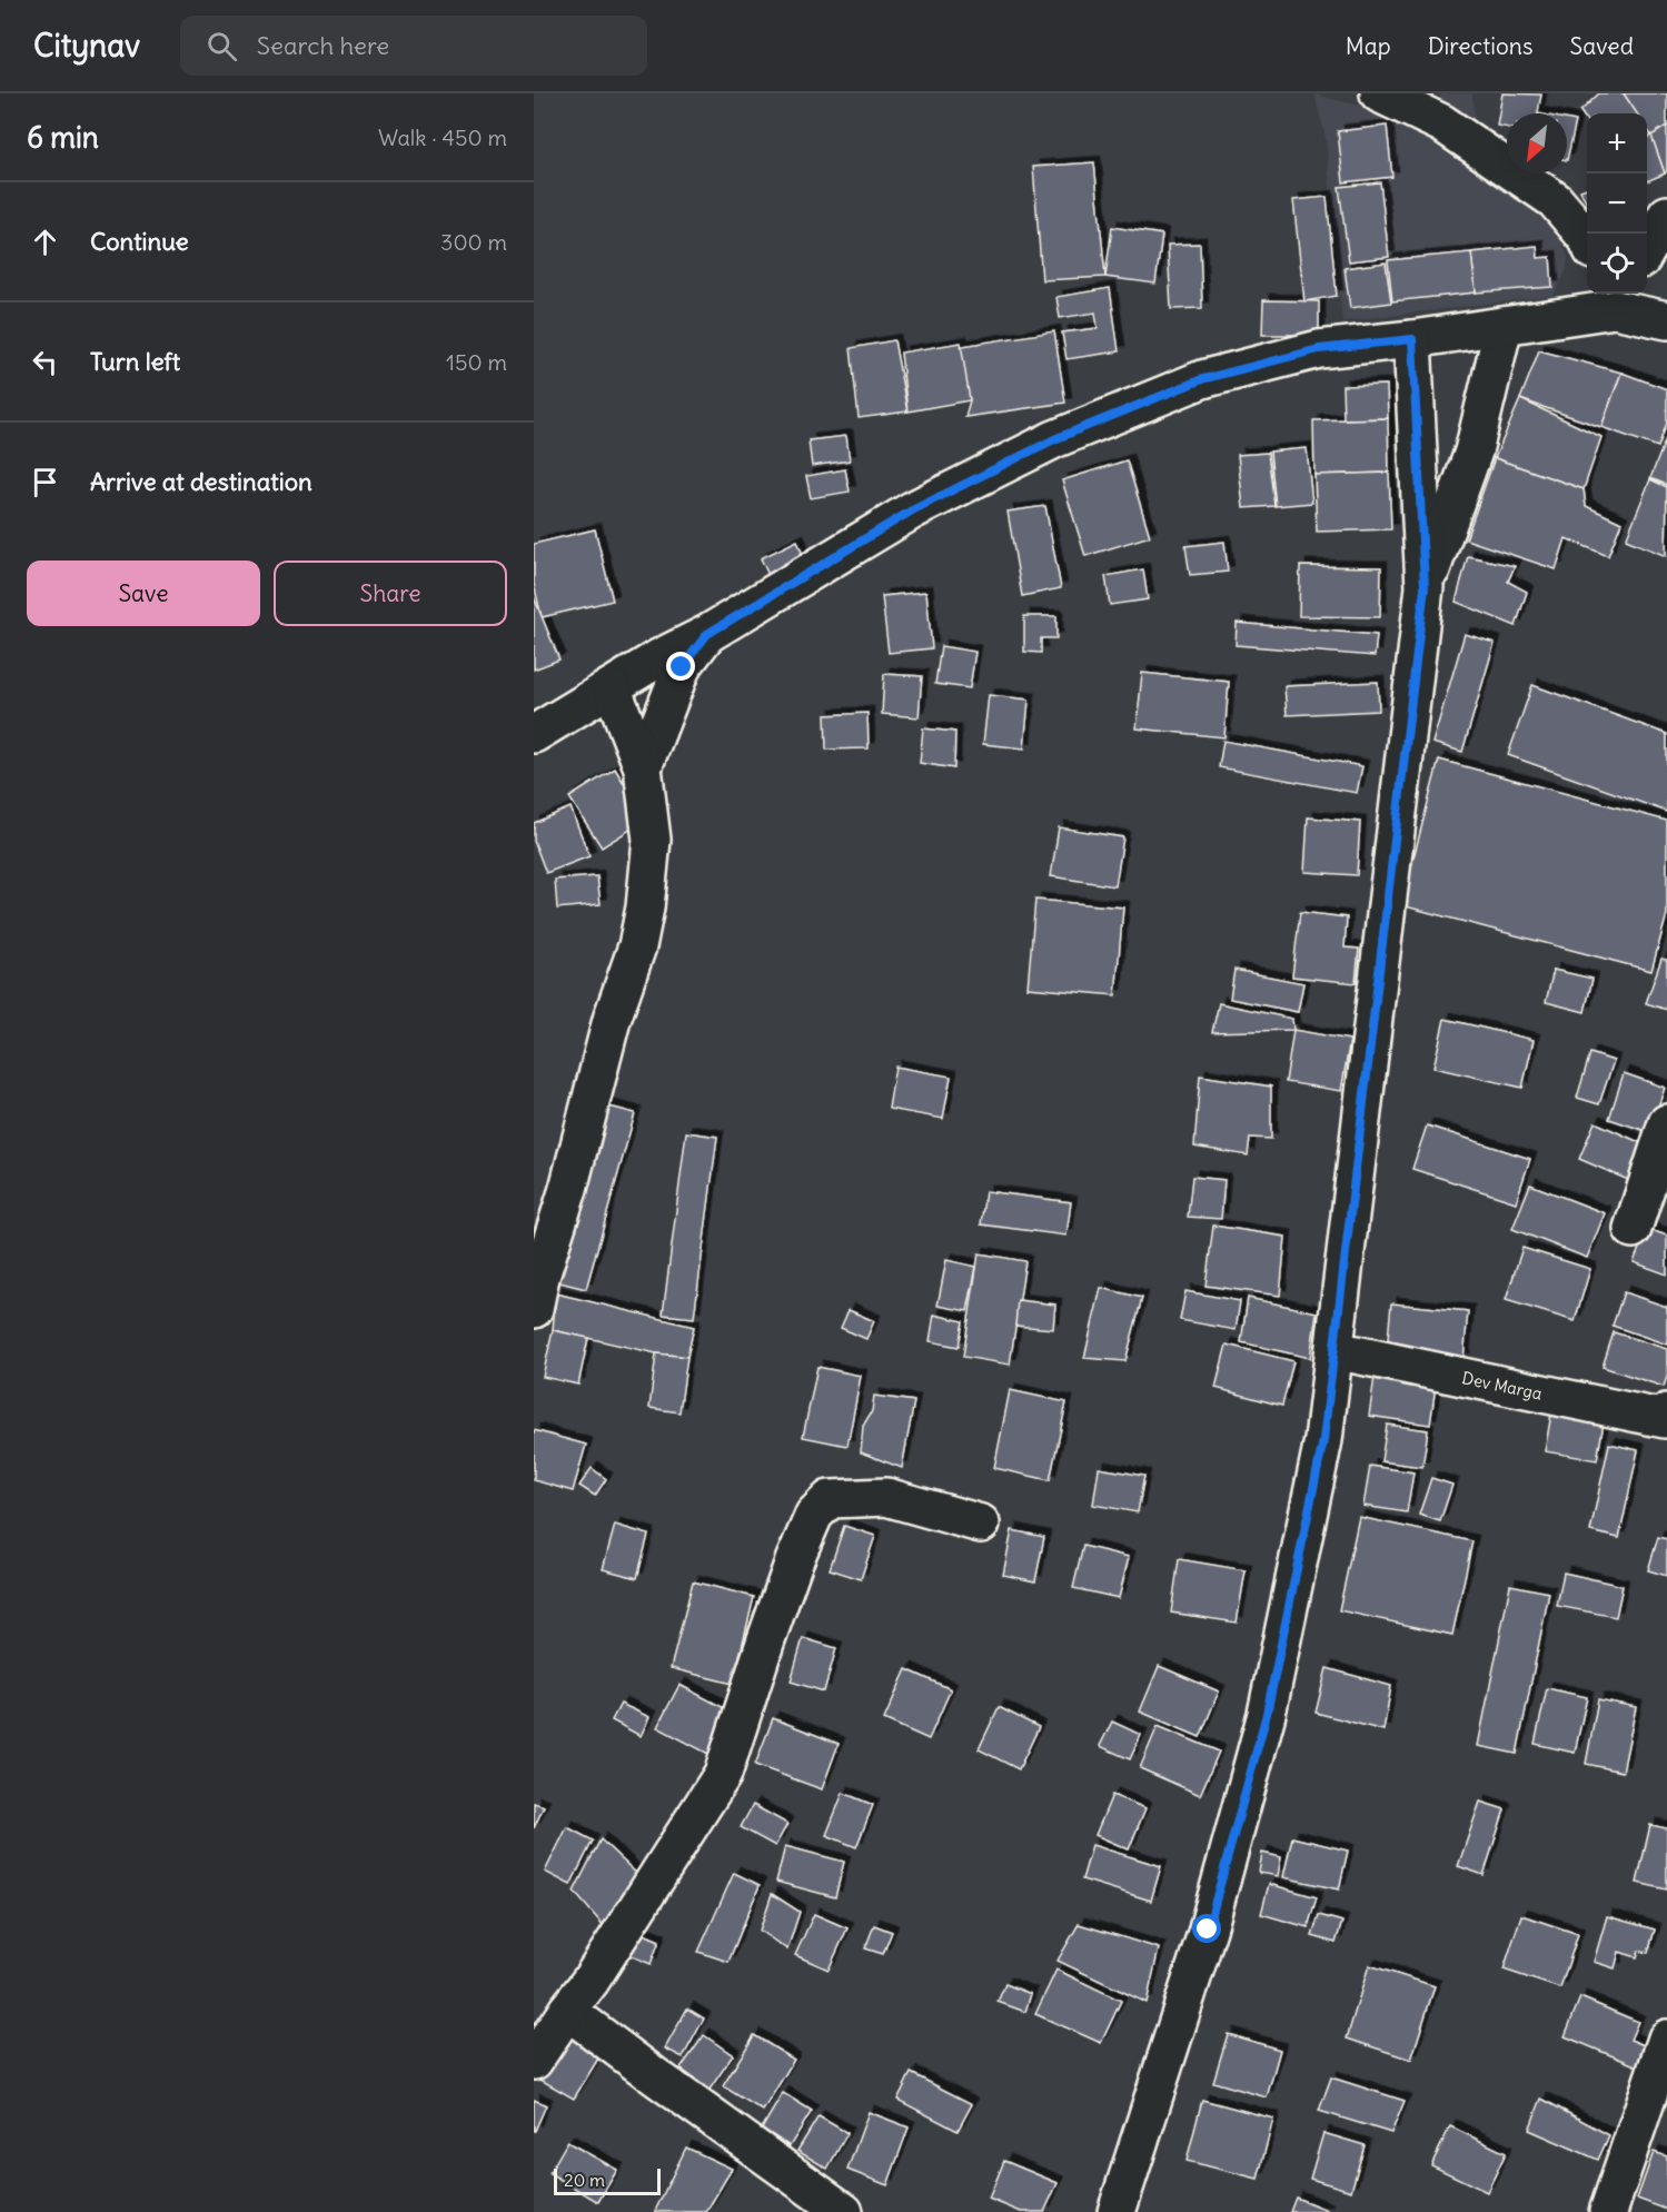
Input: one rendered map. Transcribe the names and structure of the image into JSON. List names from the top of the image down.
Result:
{
  "streets": {
    "street": ["Dev Marga"]
  },
  "scale_bar": "20 m",
  "north": "bottom left",
  "page": {
    "header": "Citynav",
    "search": "Search here",
    "nav": ["Map", "Directions", "Saved"],
    "heading": ["6 min", "Walk · 450 m"],
    "map_buttons": ["+", "−"],
    "list": [
      ["Continue", "300 m"],
      ["Turn left", "150 m"],
      "Arrive at destination"
    ],
    "buttons": ["Save", "Share"],
    "scale": "20 m"
  }
}
